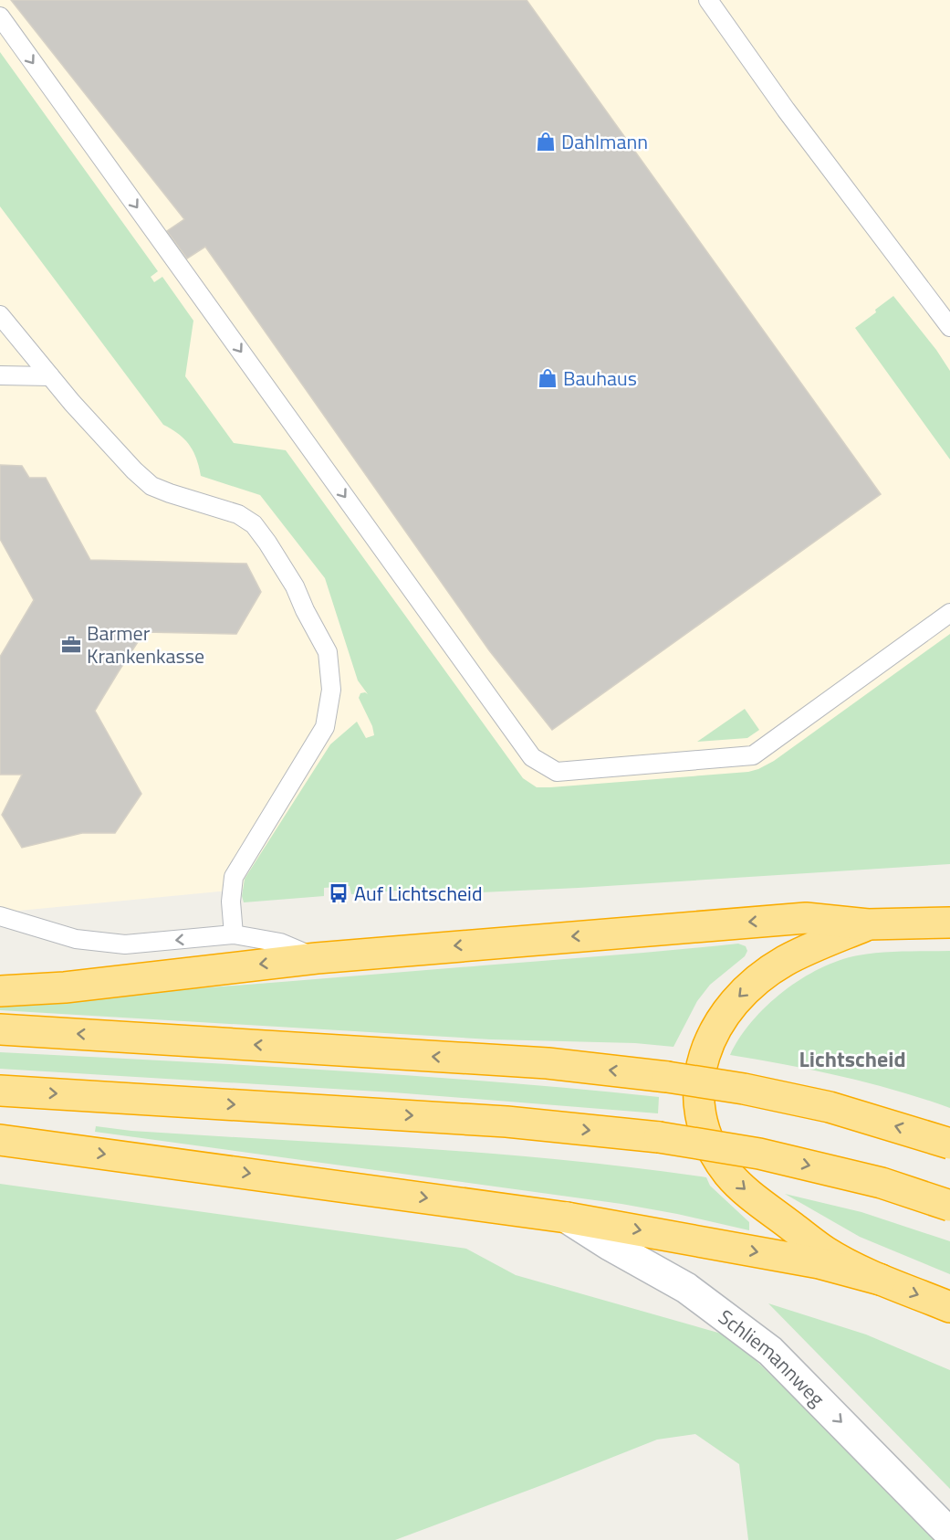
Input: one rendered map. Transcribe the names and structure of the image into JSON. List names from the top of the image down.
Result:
{
  "streets": {
    "street": ["Schliemannweg"]
  },
  "one_way": ["Schliemannweg"],
  "districts": ["Lichtscheid"],
  "places": {
    "shop": ["Dahlmann", "Bauhaus"],
    "office": ["Barmer Krankenkasse"],
    "bus stop": ["Auf Lichtscheid"]
  }
}
